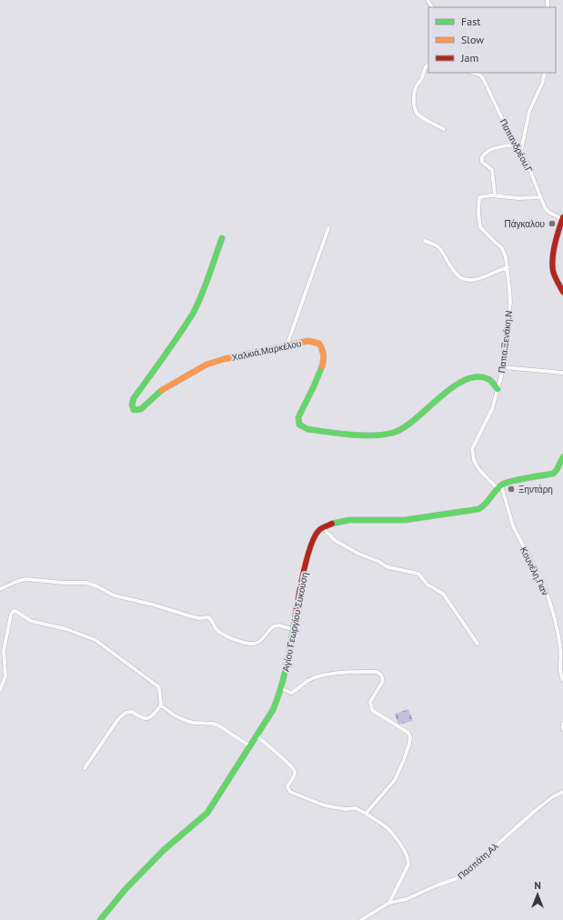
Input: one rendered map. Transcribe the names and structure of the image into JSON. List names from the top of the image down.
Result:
{
  "streets": {
    "main road": ["Χαλκιά.Μαρκέλου", "Αγίου Γεωργίου Συκούση"],
    "street": [
      "Παπανδρέου.Γ",
      "Παπα.Ξενάκη.Ν",
      "Κουνέλη.Γιαν",
      "Πασπάτη.Αλ"
    ]
  },
  "crossings": [
    ["Παπα.Ξενάκη.Ν", "Χαλκιά.Μαρκέλου"],
    ["Παπα.Ξενάκη.Ν", "Κουνέλη.Γιαν"]
  ],
  "places": ["Πάγκαλου", "Ξηντάρη"],
  "legend": ["Fast", "Slow", "Jam"],
  "north": "top"
}
